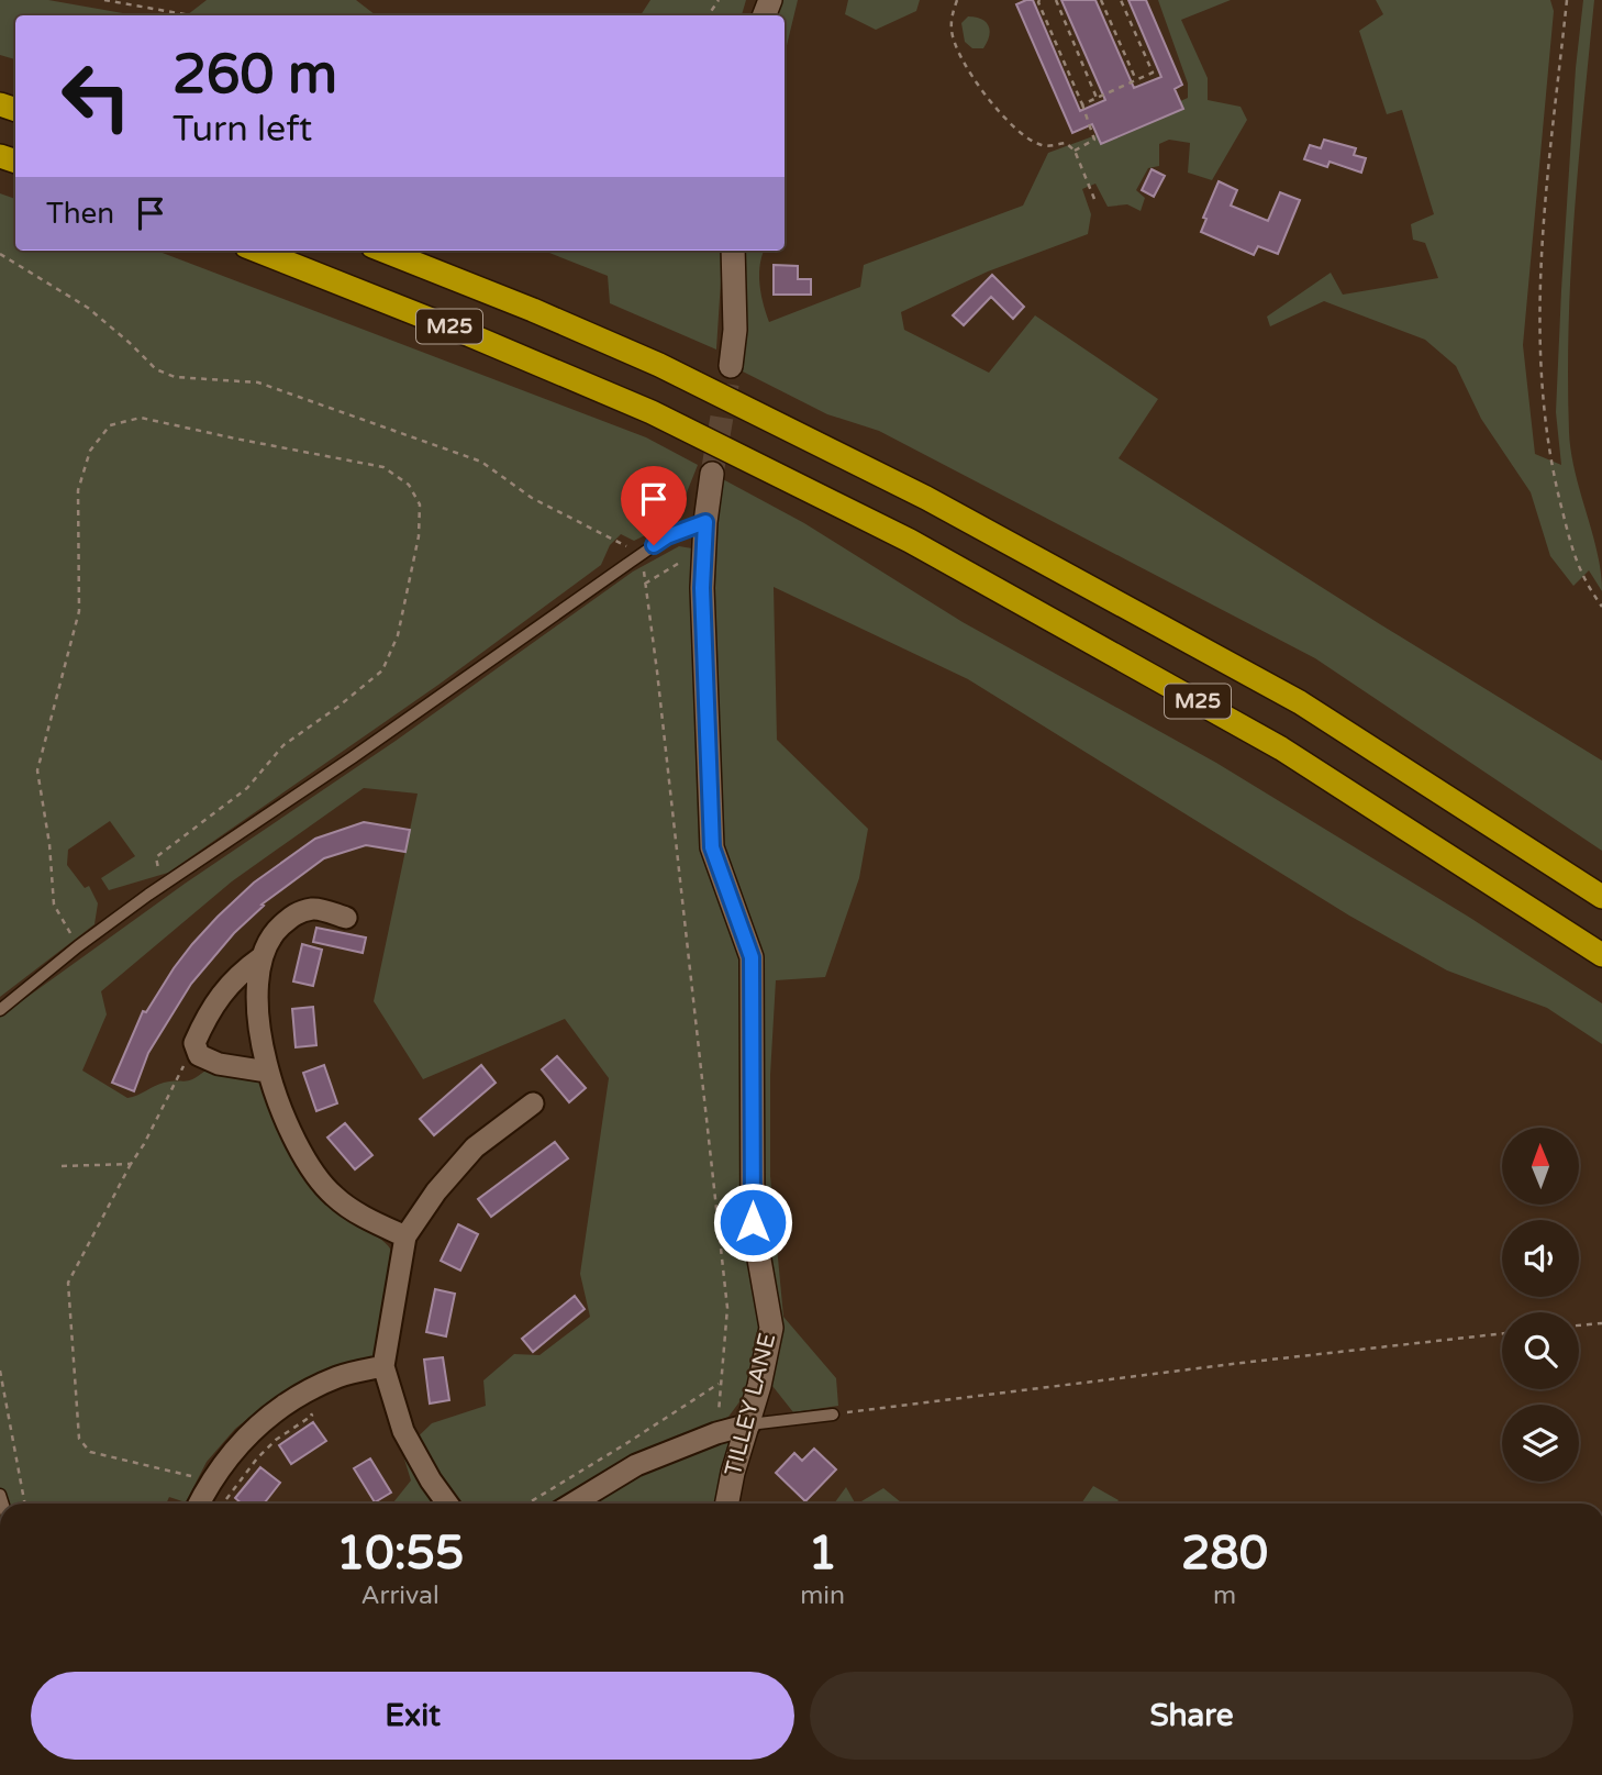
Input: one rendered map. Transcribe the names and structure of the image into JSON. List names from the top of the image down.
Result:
{
  "streets": {
    "highway": ["M25"],
    "street": ["TILLEY LANE"]
  },
  "north": "top",
  "page": {
    "turn": ["260 m", "Turn left"],
    "then": "Then",
    "eta": [
      "10:55",
      "Arrival",
      "1",
      "min",
      "280",
      "m"
    ],
    "buttons": ["Exit", "Share"]
  }
}
